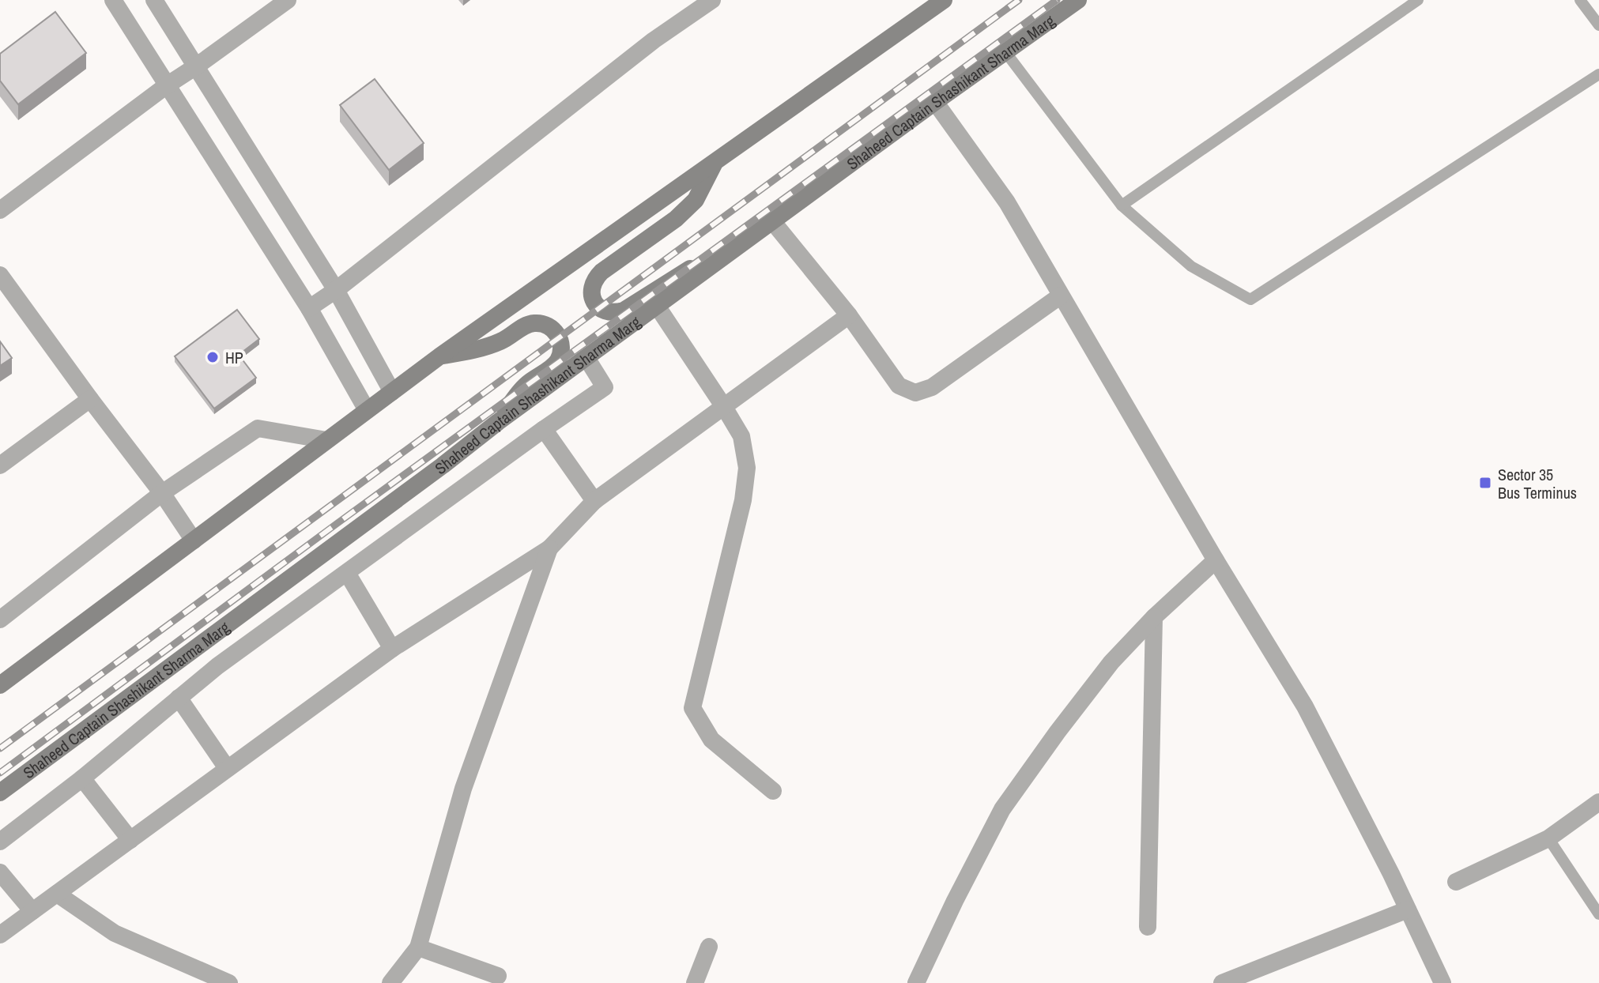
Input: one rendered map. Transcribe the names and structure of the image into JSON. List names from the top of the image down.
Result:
{
  "streets": {
    "main road": ["Shaheed Captain Shashikant Sharma Marg"]
  },
  "places": {
    "other": ["HP"],
    "transit": ["Sector 35 Bus Terminus"]
  }
}
